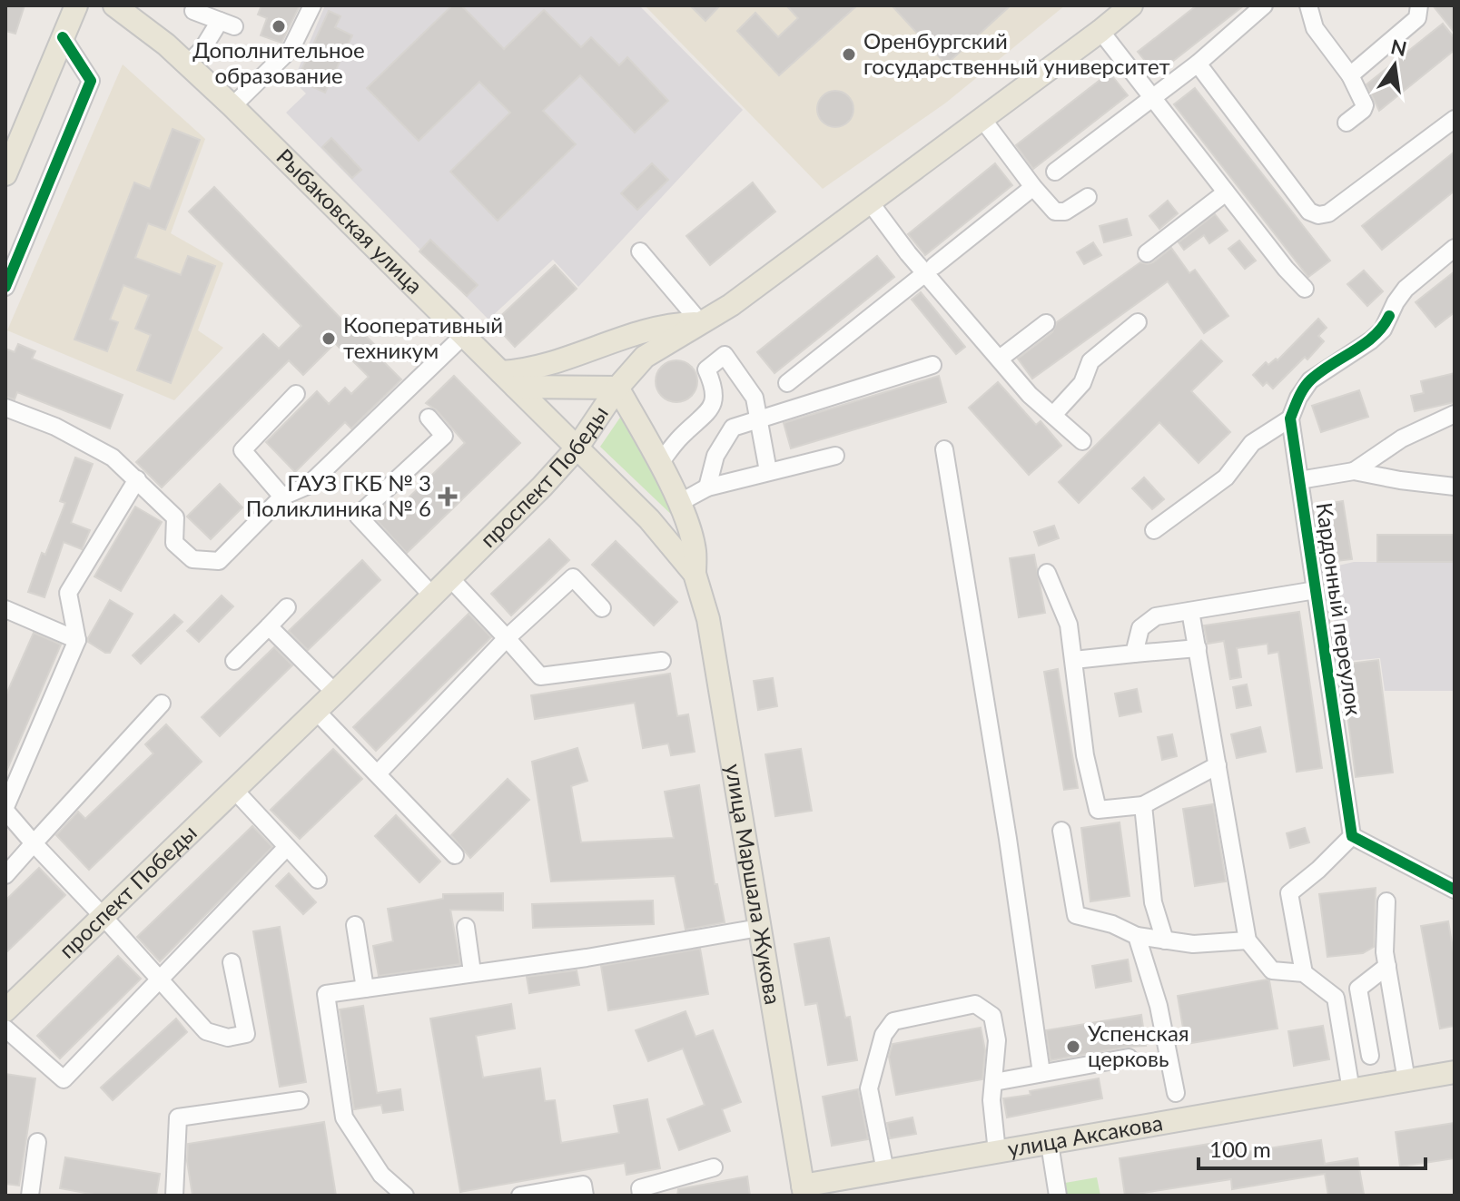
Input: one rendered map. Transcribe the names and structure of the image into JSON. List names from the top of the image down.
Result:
{
  "streets": {
    "main road": [
      "Рыбаковская улица",
      "проспект Победы",
      "улица Маршала Жукова",
      "улица Аксакова"
    ],
    "street": ["Кардонный переулок"]
  },
  "crossings": [
    ["Рыбаковская улица", "проспект Победы"],
    ["Рыбаковская улица", "улица Маршала Жукова"],
    ["проспект Победы", "улица Маршала Жукова"],
    ["улица Маршала Жукова", "улица Аксакова"]
  ],
  "places": {
    "other": [
      "Дополнительное образование",
      "Оренбургский государственный университет",
      "Кооперативный техникум",
      "Успенская церковь"
    ],
    "health": ["ГАУЗ ГКБ № 3 Поликлиника № 6"]
  },
  "scale_bar": "100 m",
  "north": "top"
}
